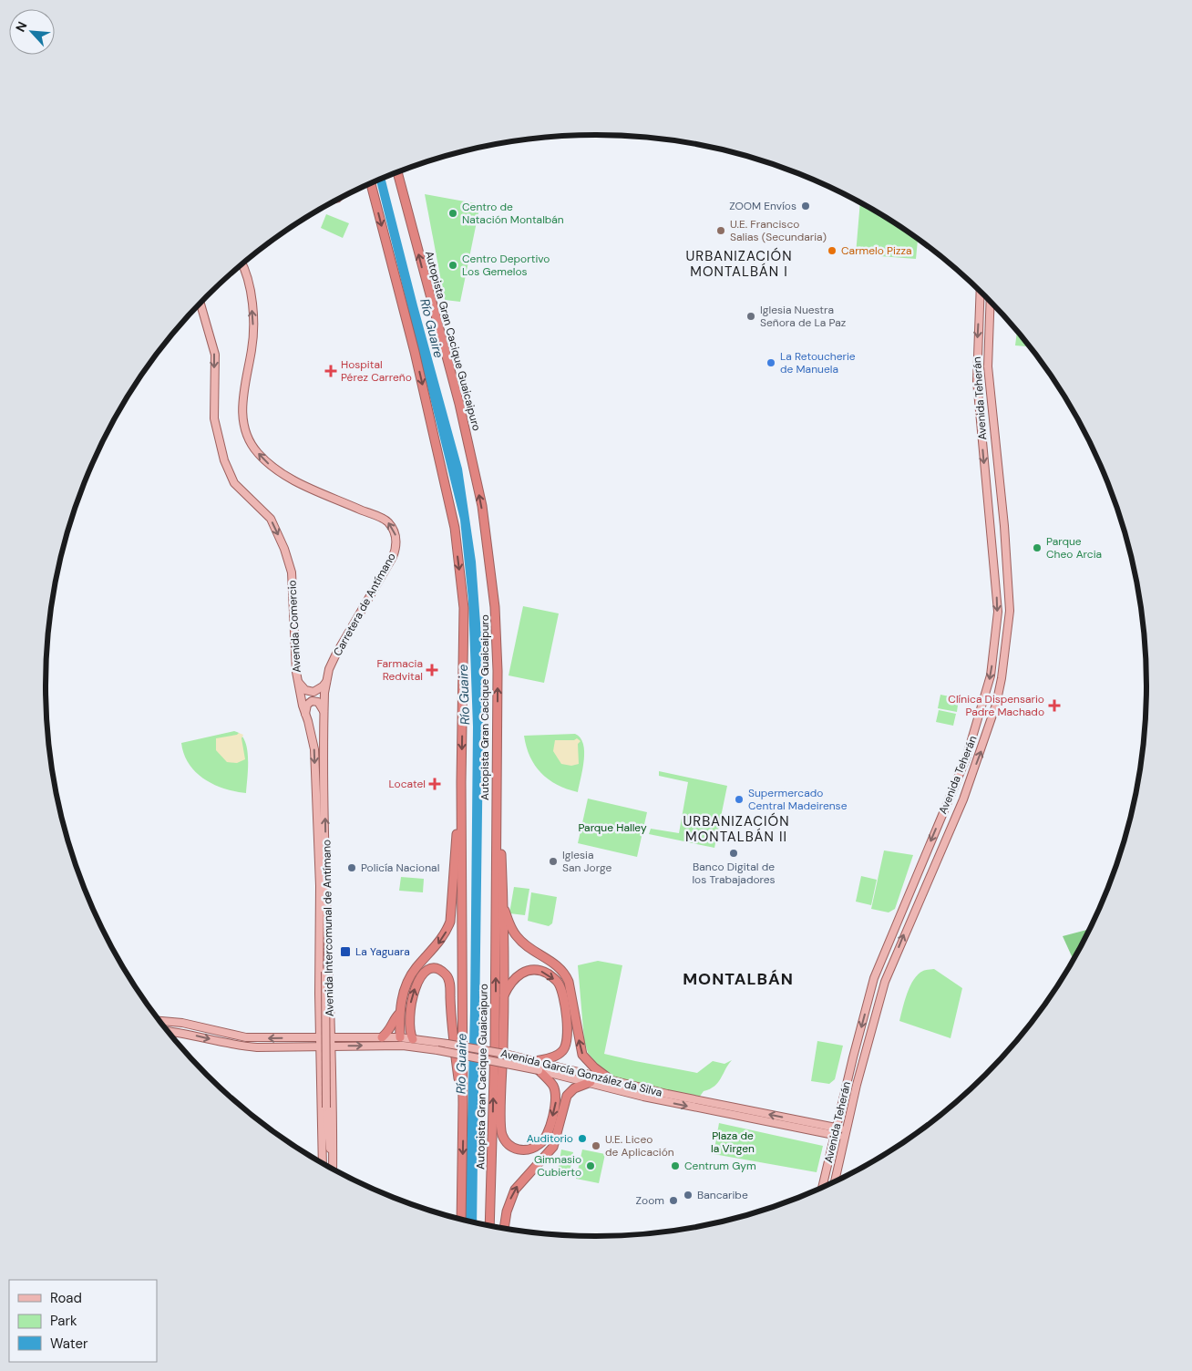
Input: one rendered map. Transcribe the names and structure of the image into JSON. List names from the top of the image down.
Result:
{
  "streets": {
    "highway": ["Autopista Gran Cacique Guaicaipuro"],
    "main road": [
      "Avenida Teherán",
      "Carretera de Antímano",
      "Avenida Comercio",
      "Avenida Intercomunal de Antímano",
      "Avenida García González da Silva"
    ]
  },
  "crossings": [
    ["Avenida Teherán", "Avenida García González da Silva"],
    ["Carretera de Antímano", "Avenida Intercomunal de Antímano"],
    ["Avenida Comercio", "Avenida Intercomunal de Antímano"],
    ["Avenida Intercomunal de Antímano", "Avenida García González da Silva"]
  ],
  "one_way": ["Carretera de Antímano", "Avenida Comercio"],
  "districts": ["URBANIZACIÓN MONTALBÁN I", "URBANIZACIÓN MONTALBÁN II", "MONTALBÁN"],
  "water": ["Río Guaire"],
  "parks": ["Parque Halley", "Plaza de la Virgen"],
  "places": {
    "other": [
      "ZOOM Envíos",
      "Centro de Natación Montalbán",
      "U.E. Francisco Salias (Secundaria)",
      "Carmelo Pizza",
      "Centro Deportivo Los Gemelos",
      "Iglesia Nuestra Señora de La Paz",
      "La Retoucherie de Manuela",
      "Parque Cheo Arcia",
      "Supermercado Central Madeirense",
      "Banco Digital de los Trabajadores",
      "Iglesia San Jorge",
      "Policía Nacional",
      "Auditorio",
      "U.E. Liceo de Aplicación",
      "Gimnasio Cubierto",
      "Centrum Gym",
      "Bancaribe",
      "Zoom"
    ],
    "health": [
      "Hospital Pérez Carreño",
      "Farmacia Redvital",
      "Clínica Dispensario Padre Machado",
      "Locatel"
    ],
    "transit": ["La Yaguara"]
  },
  "legend": ["Road", "Park", "Water"],
  "north": "top left"
}
